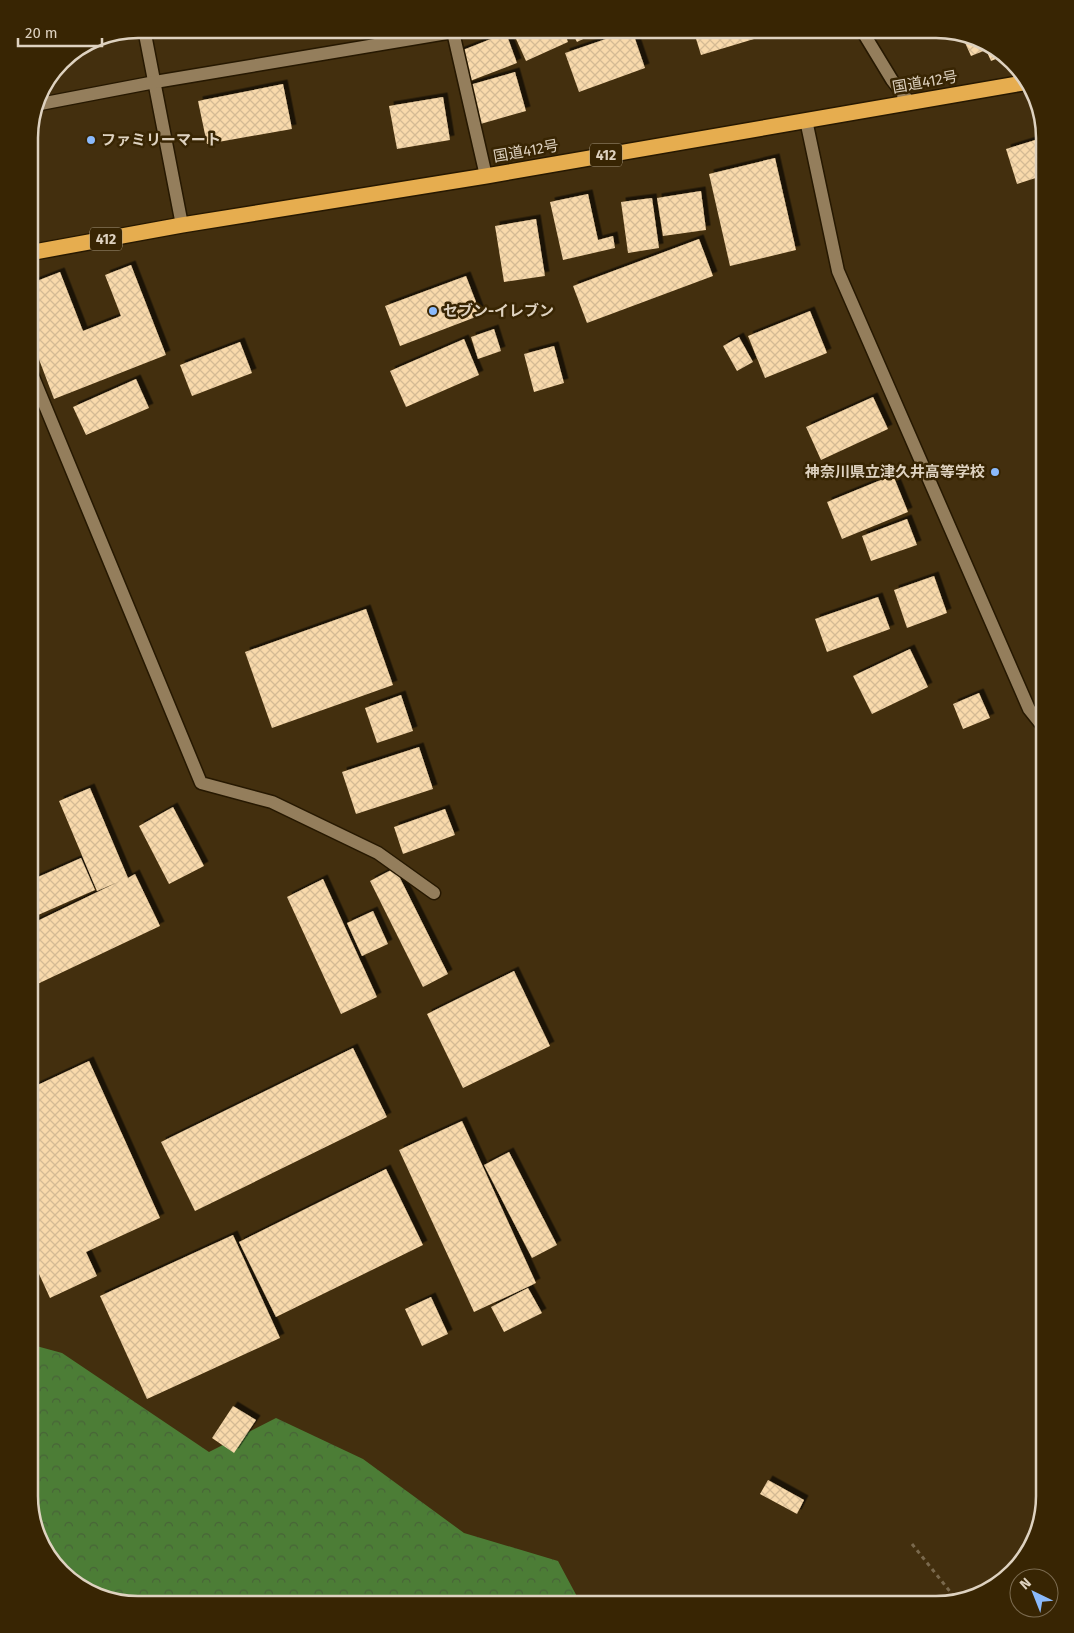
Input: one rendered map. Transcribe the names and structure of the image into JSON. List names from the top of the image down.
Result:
{
  "streets": {
    "highway": ["国道412号", "412"]
  },
  "places": ["ファミリーマート", "セブン-イレブン", "神奈川県立津久井高等学校"],
  "scale_bar": "20 m",
  "north": "top left"
}
